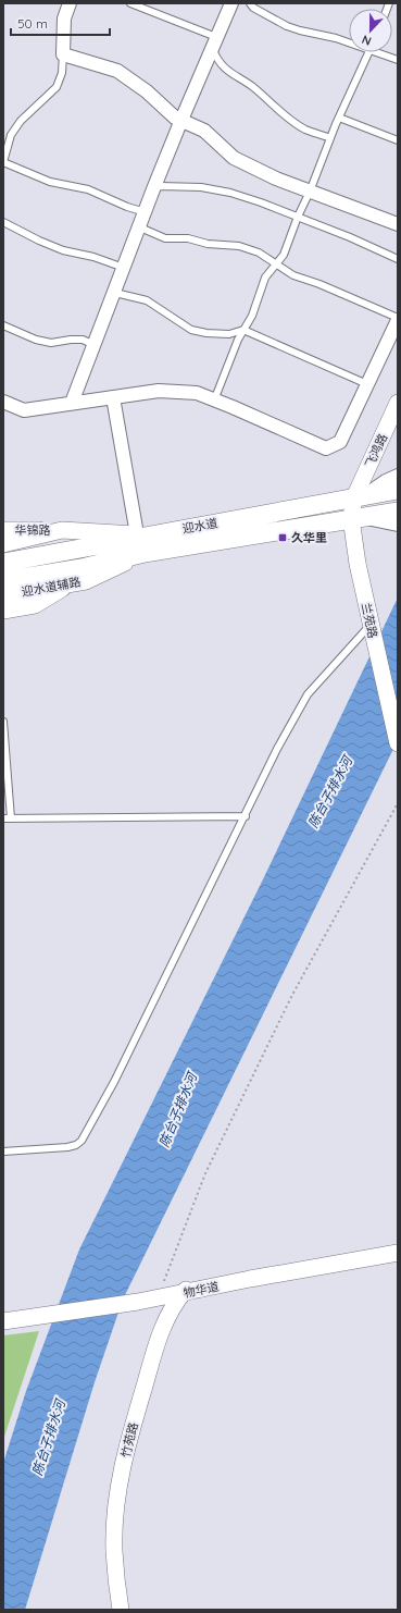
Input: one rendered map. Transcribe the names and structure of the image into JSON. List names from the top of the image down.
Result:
{
  "streets": {
    "main road": ["迎水道"],
    "street": [
      "飞鸿路",
      "华锦路",
      "迎水道辅路",
      "兰苑路",
      "物华道",
      "竹苑路"
    ]
  },
  "crossings": [
    ["飞鸿路", "迎水道"],
    ["飞鸿路", "兰苑路"],
    ["迎水道", "迎水道辅路"],
    ["迎水道", "兰苑路"],
    ["物华道", "竹苑路"]
  ],
  "water": ["陈台子排水河"],
  "places": {
    "transit": ["久华里"]
  },
  "scale_bar": "50 m",
  "north": "bottom"
}
